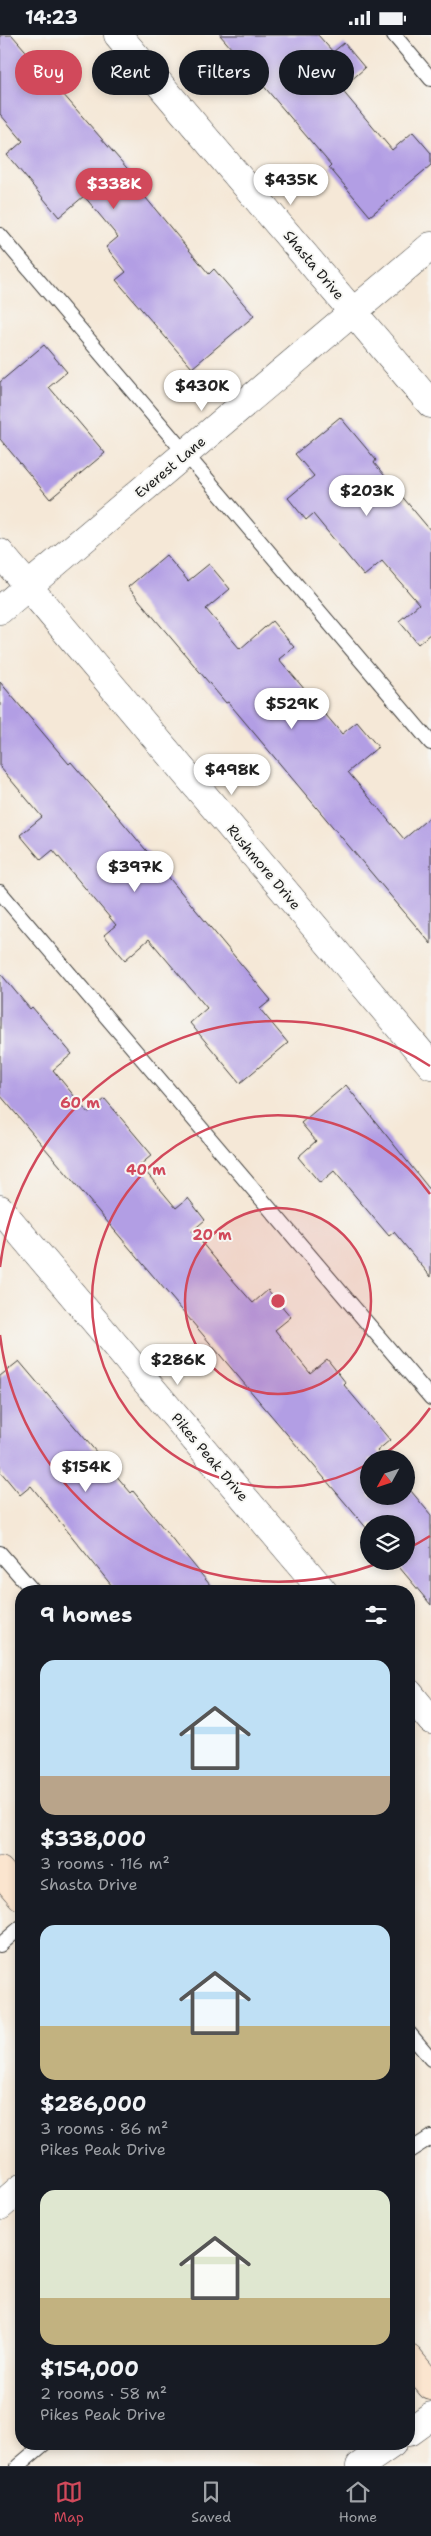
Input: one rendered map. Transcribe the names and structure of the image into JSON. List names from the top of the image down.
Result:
{
  "streets": {
    "street": [
      "Shasta Drive",
      "Everest Lane",
      "Rushmore Drive",
      "Pikes Peak Drive"
    ]
  },
  "crossings": [
    ["Shasta Drive", "Everest Lane"],
    ["Everest Lane", "Rushmore Drive"]
  ],
  "north": "bottom left",
  "page": {
    "status": "14:23",
    "chip": [
      "Buy",
      "Rent",
      "Filters",
      "New"
    ],
    "price": [
      "$435K",
      "$338K",
      "$430K",
      "$203K",
      "$529K",
      "$498K",
      "$397K",
      "$286K",
      "$154K"
    ],
    "heading": "9 homes",
    "list": [
      {
        "name": "$338,000",
        "note": "3 rooms · 116 m² · Shasta Drive"
      },
      {
        "name": "$286,000",
        "note": "3 rooms · 86 m² · Pikes Peak Drive"
      },
      {
        "name": "$154,000",
        "note": "2 rooms · 58 m² · Pikes Peak Drive"
      }
    ],
    "tabs": ["Map", "Saved", "Home"]
  },
  "rings": ["60 m", "40 m", "20 m"]
}
